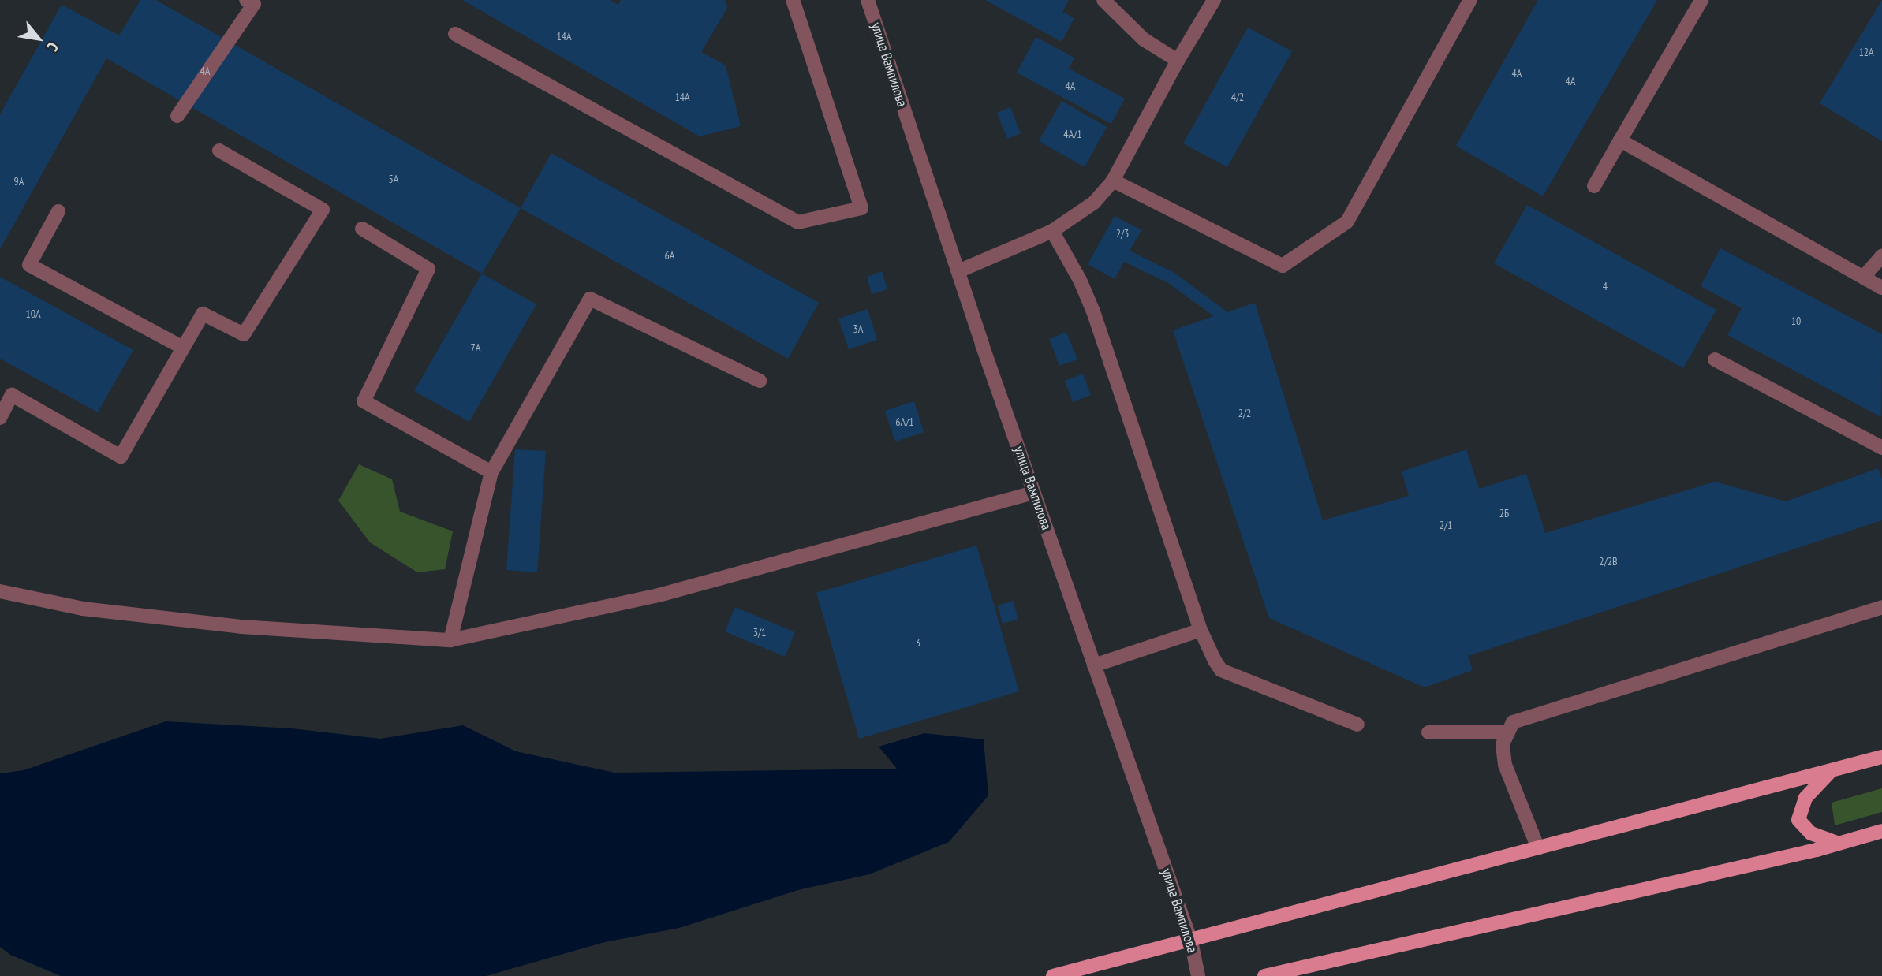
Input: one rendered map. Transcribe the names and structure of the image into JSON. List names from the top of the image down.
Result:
{
  "streets": {
    "street": ["улица Вампилова"]
  },
  "house_numbers": [
    "14А",
    "12А",
    "4А",
    "4А",
    "4А",
    "4А",
    "14А",
    "4/2",
    "4А/1",
    "5А",
    "9А",
    "2/3",
    "6А",
    "4",
    "10А",
    "10",
    "3А",
    "7А",
    "2/2",
    "6А/1",
    "2Б",
    "2/1",
    "2/2В",
    "3/1",
    "3"
  ],
  "north": "bottom right"
}
